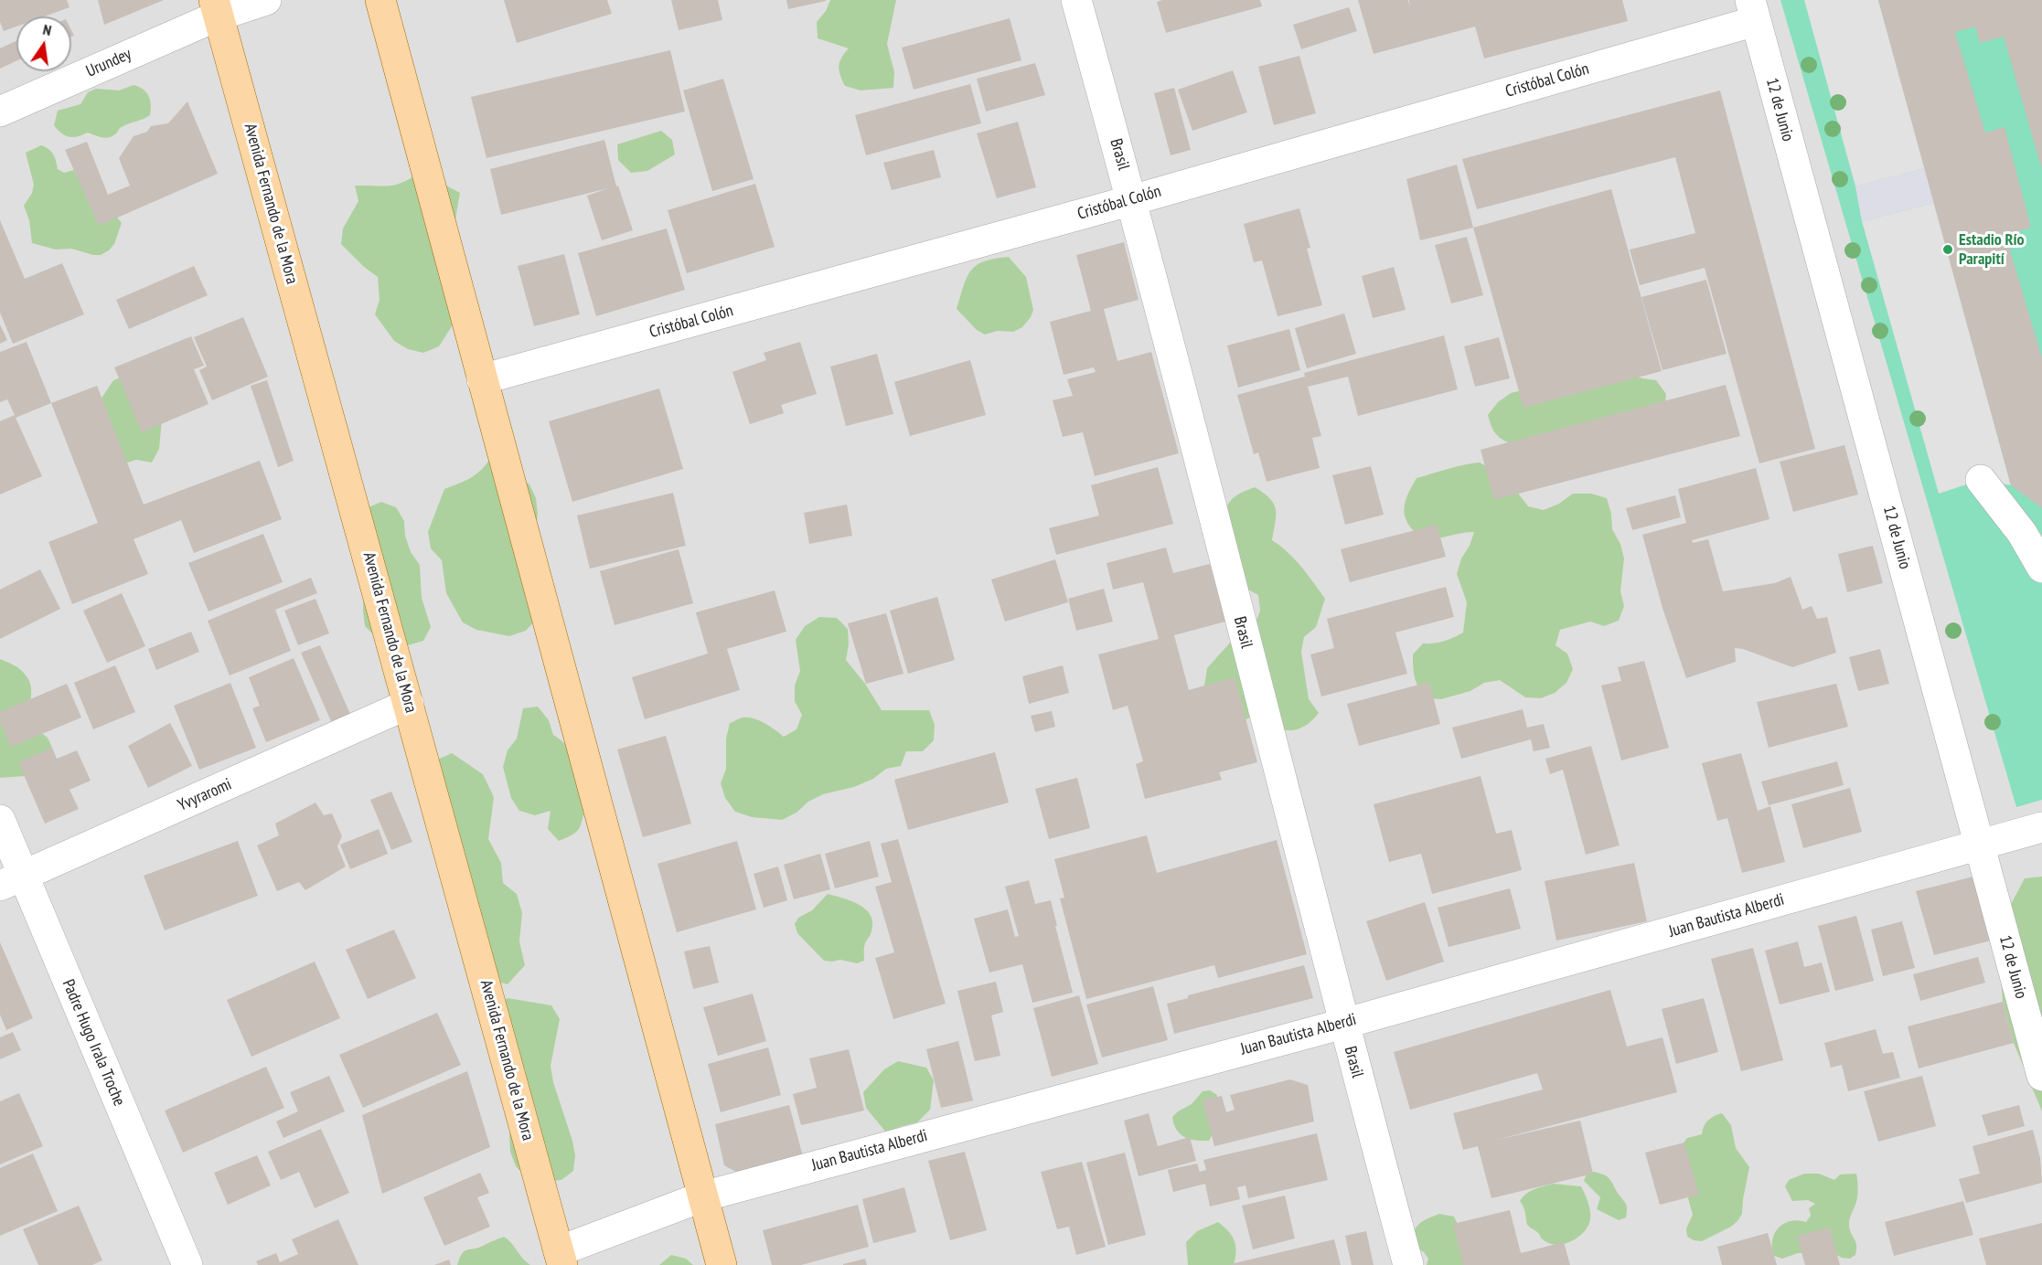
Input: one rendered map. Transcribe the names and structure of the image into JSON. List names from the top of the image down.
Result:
{
  "streets": {
    "main road": ["Avenida Fernando de la Mora"],
    "street": [
      "Urundey",
      "Cristóbal Colón",
      "12 de Junio",
      "Brasil",
      "Yvyraromi",
      "Juan Bautista Alberdi",
      "Padre Hugo Irala Troche"
    ]
  },
  "crossings": [
    ["Urundey", "Avenida Fernando de la Mora"],
    ["Cristóbal Colón", "12 de Junio"],
    ["Cristóbal Colón", "Brasil"],
    ["12 de Junio", "Juan Bautista Alberdi"],
    ["Brasil", "Juan Bautista Alberdi"],
    ["Avenida Fernando de la Mora", "Yvyraromi"],
    ["Avenida Fernando de la Mora", "Juan Bautista Alberdi"],
    ["Yvyraromi", "Padre Hugo Irala Troche"]
  ],
  "places": ["Estadio Río Parapití"],
  "north": "top"
}
